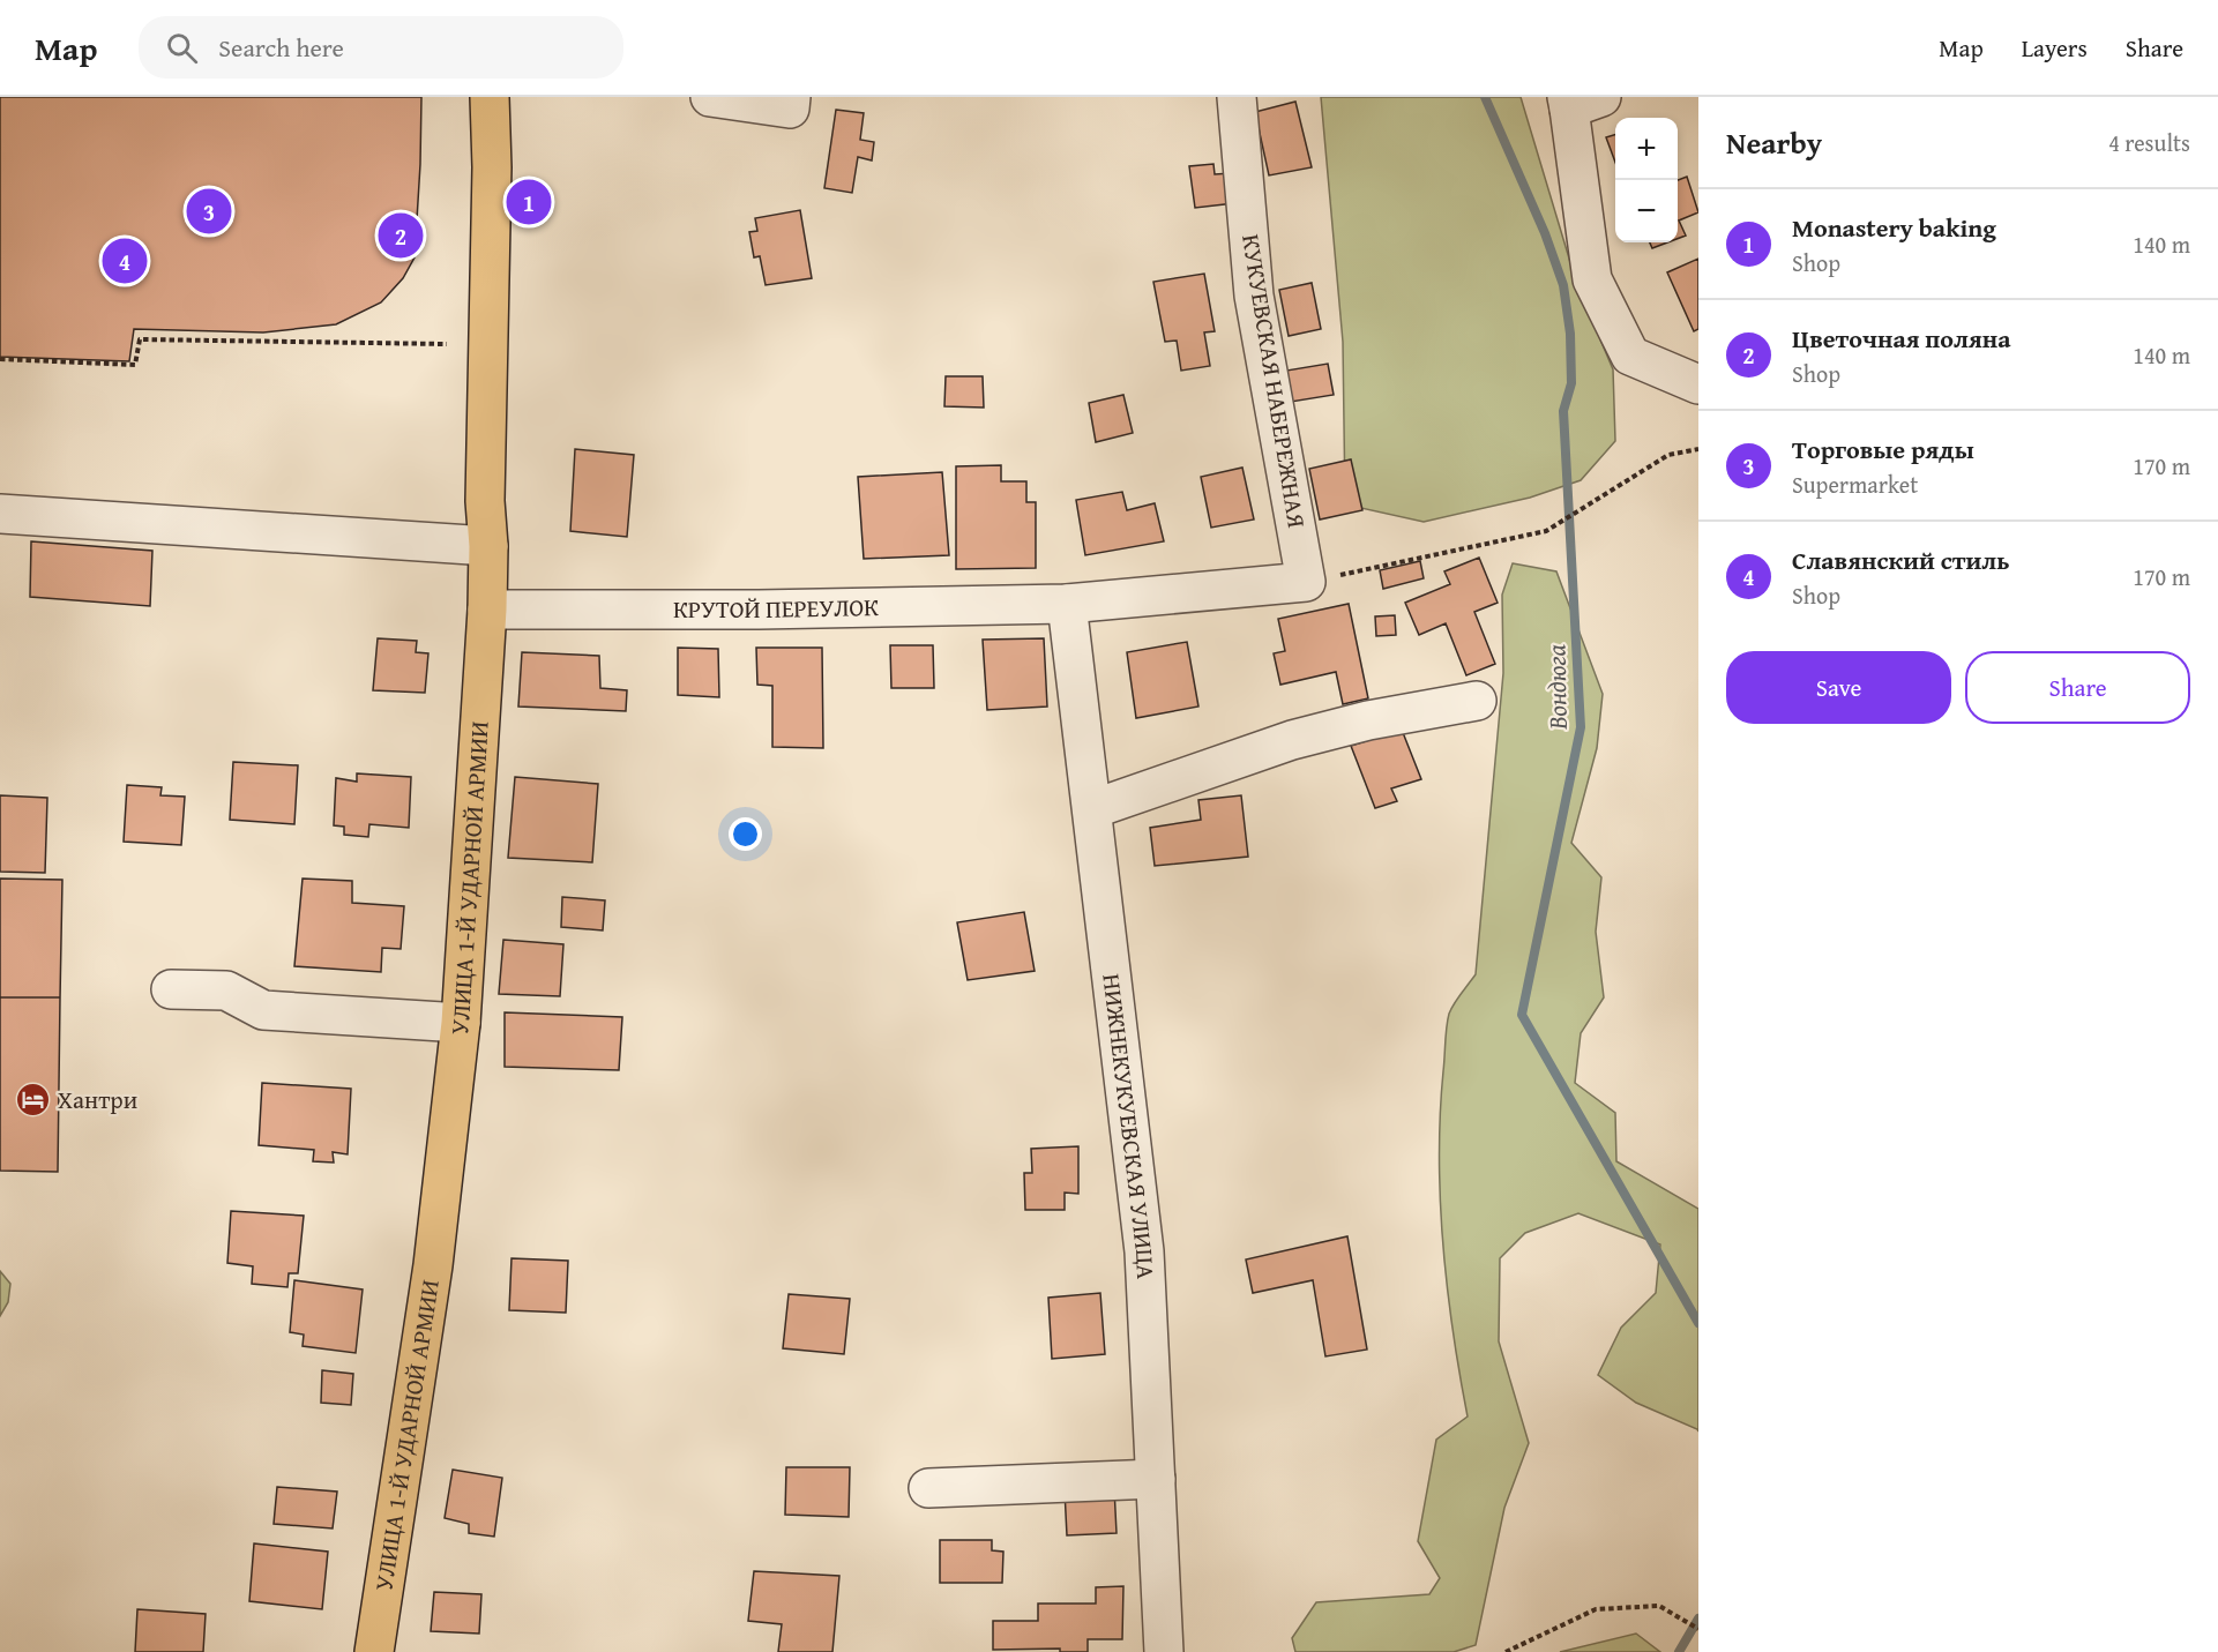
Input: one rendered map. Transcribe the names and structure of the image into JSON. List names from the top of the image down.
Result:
{
  "streets": {
    "main road": ["УЛИЦА 1-Й УДАРНОЙ АРМИИ"],
    "street": ["КУКУЕВСКАЯ НАБЕРЕЖНАЯ", "КРУТОЙ ПЕРЕУЛОК", "НИЖНЕКУКУЕВСКАЯ УЛИЦА"]
  },
  "crossings": [
    ["КУКУЕВСКАЯ НАБЕРЕЖНАЯ", "КРУТОЙ ПЕРЕУЛОК"],
    ["КРУТОЙ ПЕРЕУЛОК", "УЛИЦА 1-Й УДАРНОЙ АРМИИ"],
    ["КРУТОЙ ПЕРЕУЛОК", "НИЖНЕКУКУЕВСКАЯ УЛИЦА"]
  ],
  "water": ["Вондюга"],
  "places": {
    "hotel": ["Хантри"]
  },
  "page": {
    "header": "Map",
    "search": "Search here",
    "nav": ["Map", "Layers", "Share"],
    "heading": ["Nearby", "4 results"],
    "map_buttons": ["+", "−"],
    "pins": [
      "1",
      "3",
      "2",
      "4"
    ],
    "list": [
      {
        "mark": "1",
        "name": "Monastery baking",
        "note": "Shop",
        "value": "140 m"
      },
      {
        "mark": "2",
        "name": "Цветочная поляна",
        "note": "Shop",
        "value": "140 m"
      },
      {
        "mark": "3",
        "name": "Торговые ряды",
        "note": "Supermarket",
        "value": "170 m"
      },
      {
        "mark": "4",
        "name": "Славянский стиль",
        "note": "Shop",
        "value": "170 m"
      }
    ],
    "buttons": ["Save", "Share"]
  }
}
